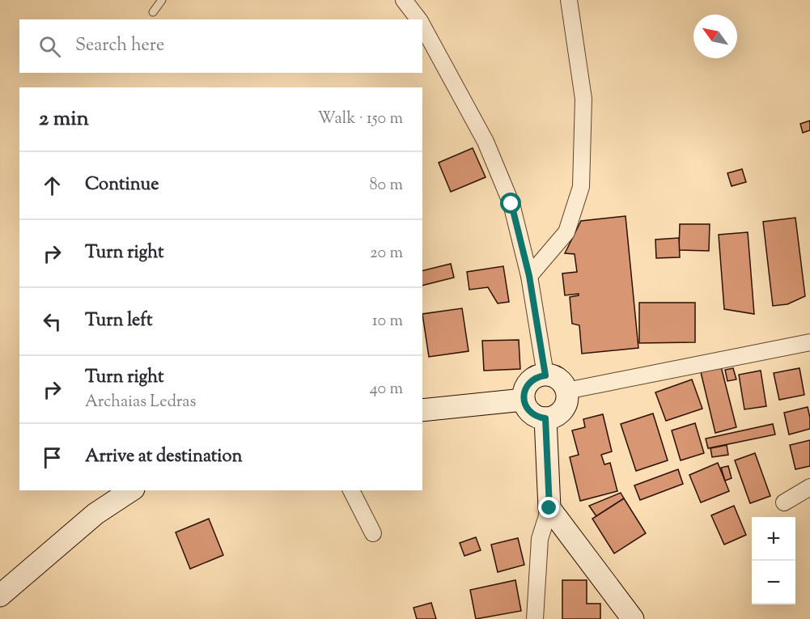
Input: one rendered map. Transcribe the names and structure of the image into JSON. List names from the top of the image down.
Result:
{
  "north": "top left",
  "page": {
    "search": "Search here",
    "heading": ["2 min", "Walk · 150 m"],
    "list": [
      ["Continue", "80 m"],
      ["Turn right", "20 m"],
      ["Turn left", "10 m"],
      ["Turn right", "Archaias Ledras", "40 m"],
      "Arrive at destination"
    ],
    "map_buttons": ["+", "−"]
  }
}
